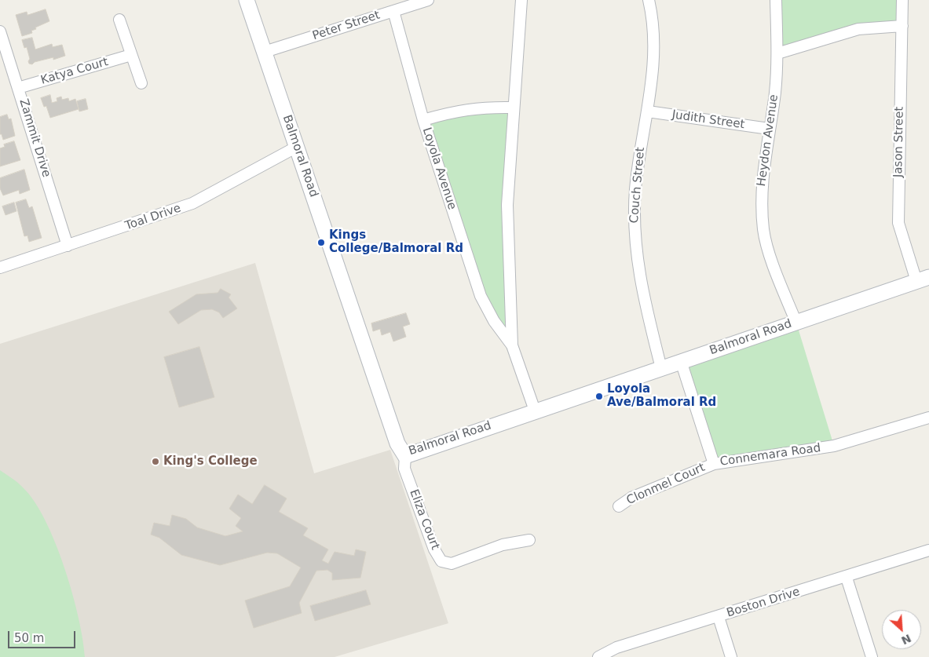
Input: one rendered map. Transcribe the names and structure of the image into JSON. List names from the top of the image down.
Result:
{
  "streets": {
    "street": [
      "Peter Street",
      "Katya Court",
      "Judith Street",
      "Zammit Drive",
      "Heydon Avenue",
      "Jason Street",
      "Balmoral Road",
      "Loyola Avenue",
      "Couch Street",
      "Toal Drive",
      "Connemara Road",
      "Clonmel Court",
      "Eliza Court",
      "Boston Drive"
    ]
  },
  "crossings": [
    ["Peter Street", "Balmoral Road"],
    ["Peter Street", "Loyola Avenue"],
    ["Katya Court", "Zammit Drive"],
    ["Judith Street", "Heydon Avenue"],
    ["Judith Street", "Couch Street"],
    ["Zammit Drive", "Toal Drive"],
    ["Heydon Avenue", "Balmoral Road"],
    ["Jason Street", "Balmoral Road"],
    ["Balmoral Road", "Loyola Avenue"],
    ["Balmoral Road", "Couch Street"],
    ["Balmoral Road", "Toal Drive"],
    ["Balmoral Road", "Connemara Road"],
    ["Balmoral Road", "Eliza Court"],
    ["Connemara Road", "Clonmel Court"]
  ],
  "places": ["Kings College/Balmoral Rd", "Loyola Ave/Balmoral Rd", "King's College"],
  "scale_bar": "50 m",
  "north": "bottom right"
}
